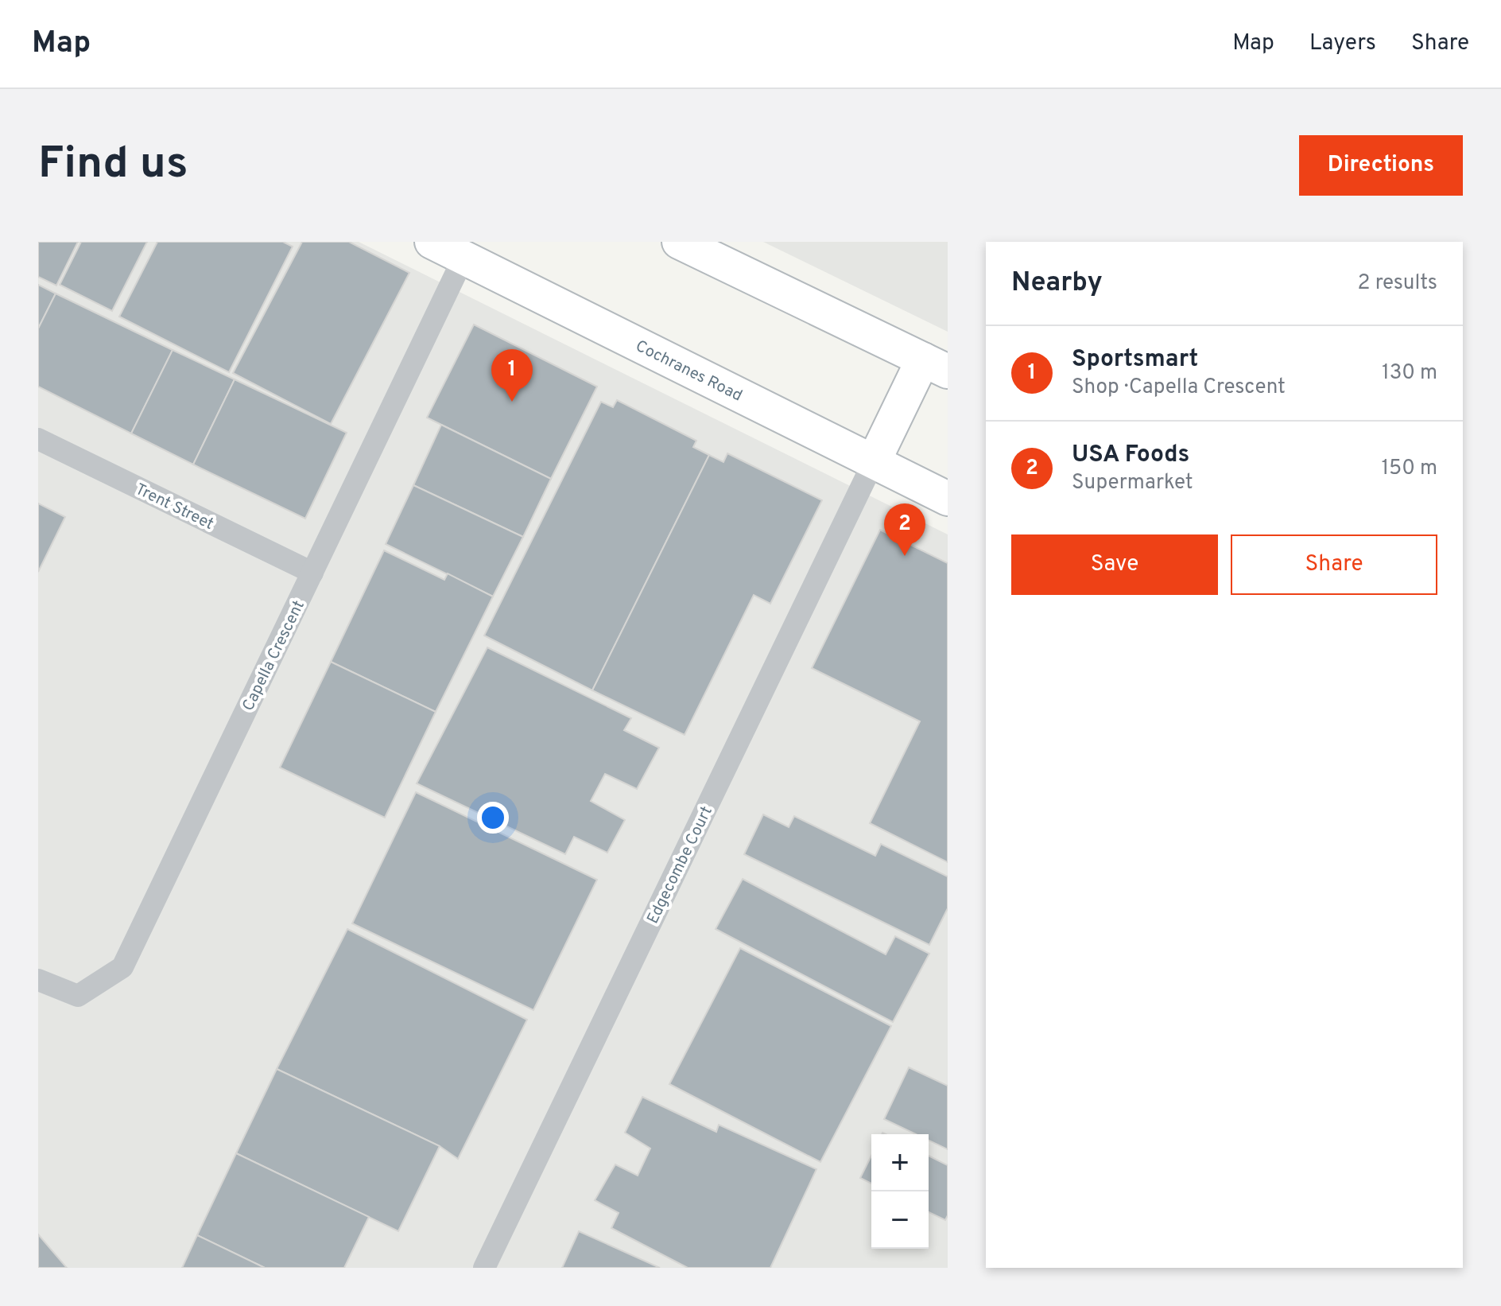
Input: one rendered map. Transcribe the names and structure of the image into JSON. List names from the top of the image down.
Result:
{
  "streets": {
    "street": [
      "Cochranes Road",
      "Trent Street",
      "Capella Crescent",
      "Edgecombe Court"
    ]
  },
  "crossings": [
    ["Cochranes Road", "Capella Crescent"],
    ["Cochranes Road", "Edgecombe Court"],
    ["Trent Street", "Capella Crescent"]
  ],
  "page": {
    "header": "Map",
    "nav": ["Map", "Layers", "Share"],
    "buttons": [
      "Directions",
      ["Save", "Share"]
    ],
    "title": "Find us",
    "heading": ["Nearby", "2 results"],
    "list": [
      {
        "mark": "1",
        "name": "Sportsmart",
        "note": "Shop · Capella Crescent",
        "value": "130 m"
      },
      {
        "mark": "2",
        "name": "USA Foods",
        "note": "Supermarket",
        "value": "150 m"
      }
    ],
    "pins": ["1", "2"],
    "map_buttons": ["+", "−"]
  }
}
